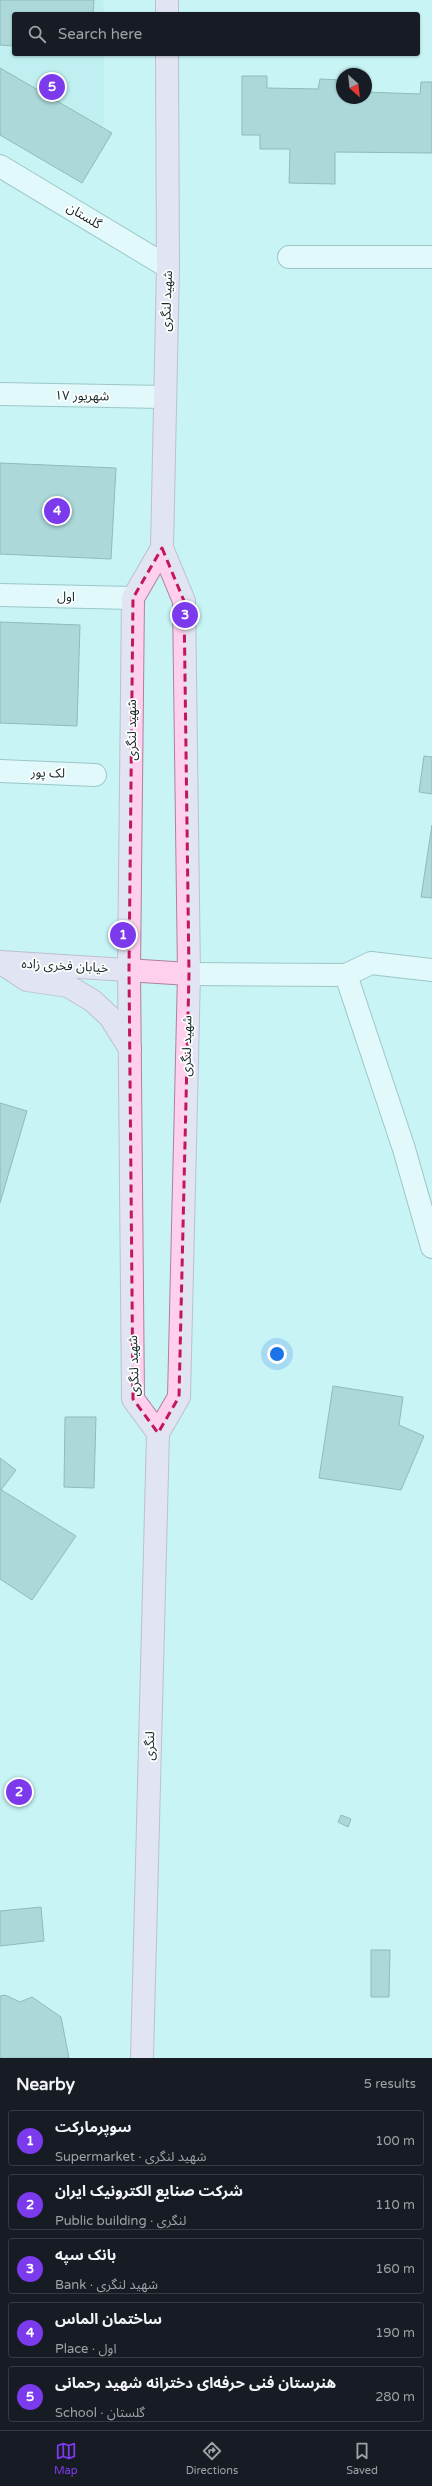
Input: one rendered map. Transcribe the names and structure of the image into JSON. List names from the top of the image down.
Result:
{
  "streets": {
    "main road": ["شهید لنگری", "خیابان فخری زاده", "لنگری"],
    "street": [
      "گلستان",
      "۱۷ شهریور",
      "اول",
      "لک پور"
    ]
  },
  "crossings": [
    ["گلستان", "شهید لنگری"],
    ["شهید لنگری", "۱۷ شهریور"],
    ["شهید لنگری", "اول"],
    ["شهید لنگری", "خیابان فخری زاده"],
    ["شهید لنگری", "لنگری"]
  ],
  "north": "bottom right",
  "page": {
    "search": "Search here",
    "pins": [
      "5",
      "4",
      "3",
      "1",
      "2"
    ],
    "heading": ["Nearby", "5 results"],
    "list": [
      {
        "mark": "1",
        "name": "سوپرمارکت",
        "note": "Supermarket · شهید لنگری",
        "value": "100 m"
      },
      {
        "mark": "2",
        "name": "شرکت صنایع الکترونیک ایران",
        "note": "Public building · لنگری",
        "value": "110 m"
      },
      {
        "mark": "3",
        "name": "بانک سپه",
        "note": "Bank · شهید لنگری",
        "value": "160 m"
      },
      {
        "mark": "4",
        "name": "ساختمان الماس",
        "note": "Place · اول",
        "value": "190 m"
      },
      {
        "mark": "5",
        "name": "هنرستان فنی حرفه‌ای دخترانه شهید رحمانی",
        "note": "School · گلستان",
        "value": "280 m"
      }
    ],
    "nav": ["Map", "Directions", "Saved"]
  }
}
